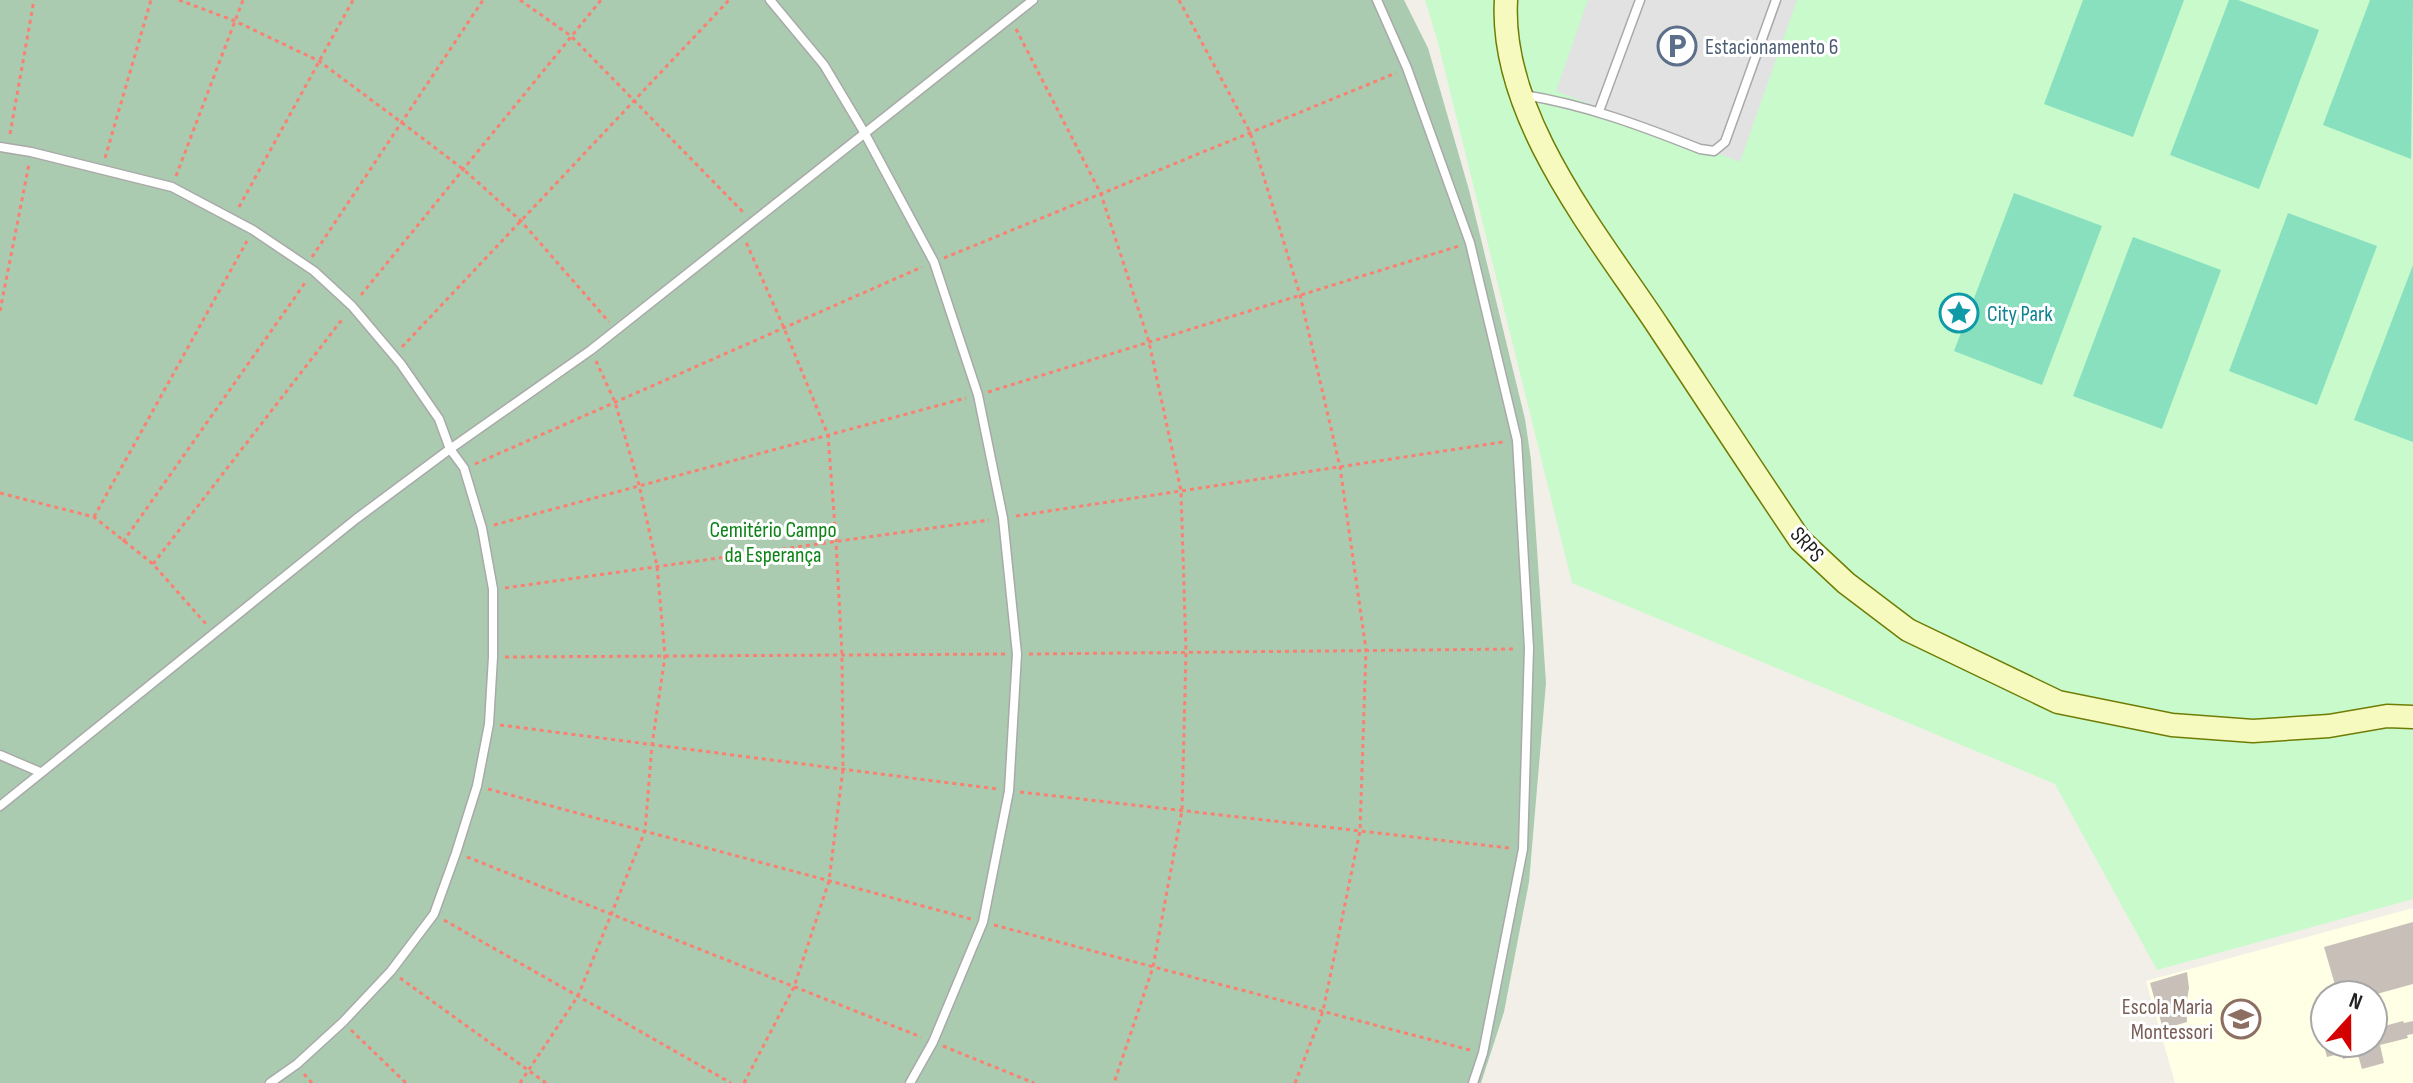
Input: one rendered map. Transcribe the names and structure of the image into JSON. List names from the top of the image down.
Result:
{
  "streets": {
    "main road": ["SRPS"]
  },
  "parks": ["Cemitério Campo da Esperança"],
  "places": {
    "parking": ["Estacionamento 6"],
    "place": ["City Park"],
    "school or university": ["Escola Maria Montessori"]
  },
  "north": "top"
}
